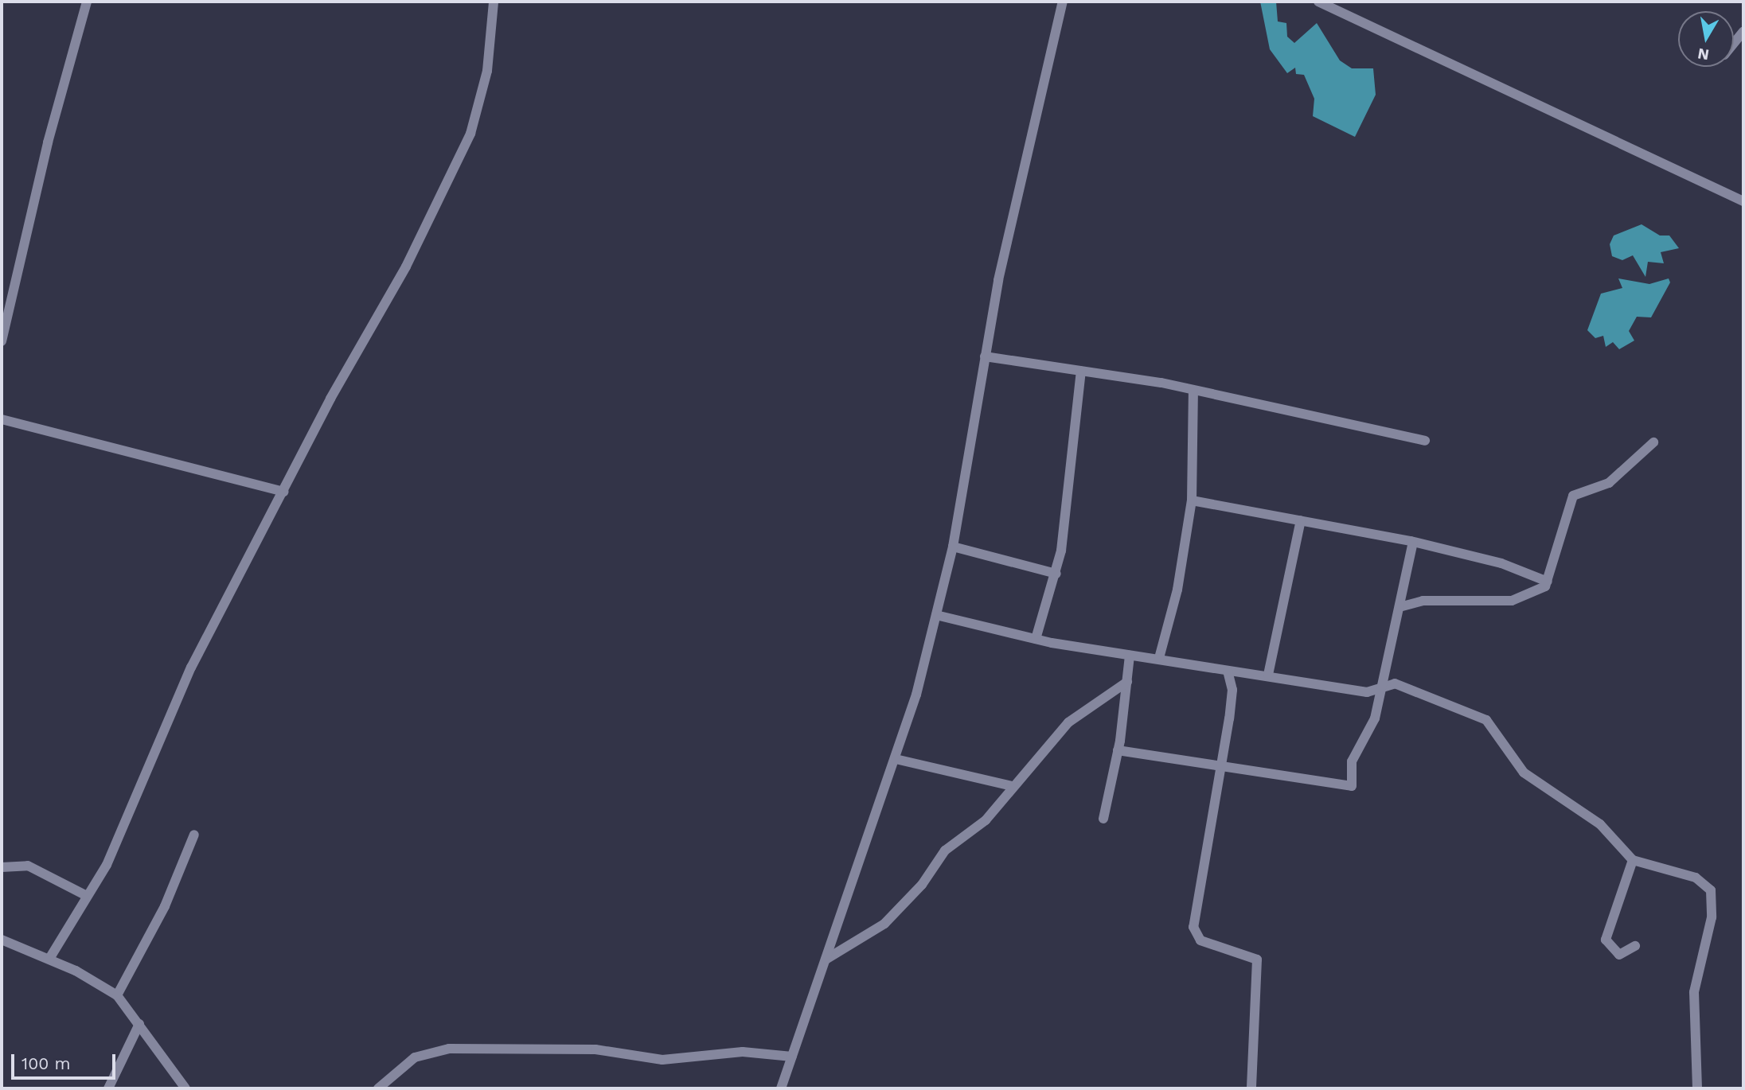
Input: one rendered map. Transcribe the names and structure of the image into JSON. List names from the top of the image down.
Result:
{
  "scale_bar": "100 m",
  "north": "bottom"
}
